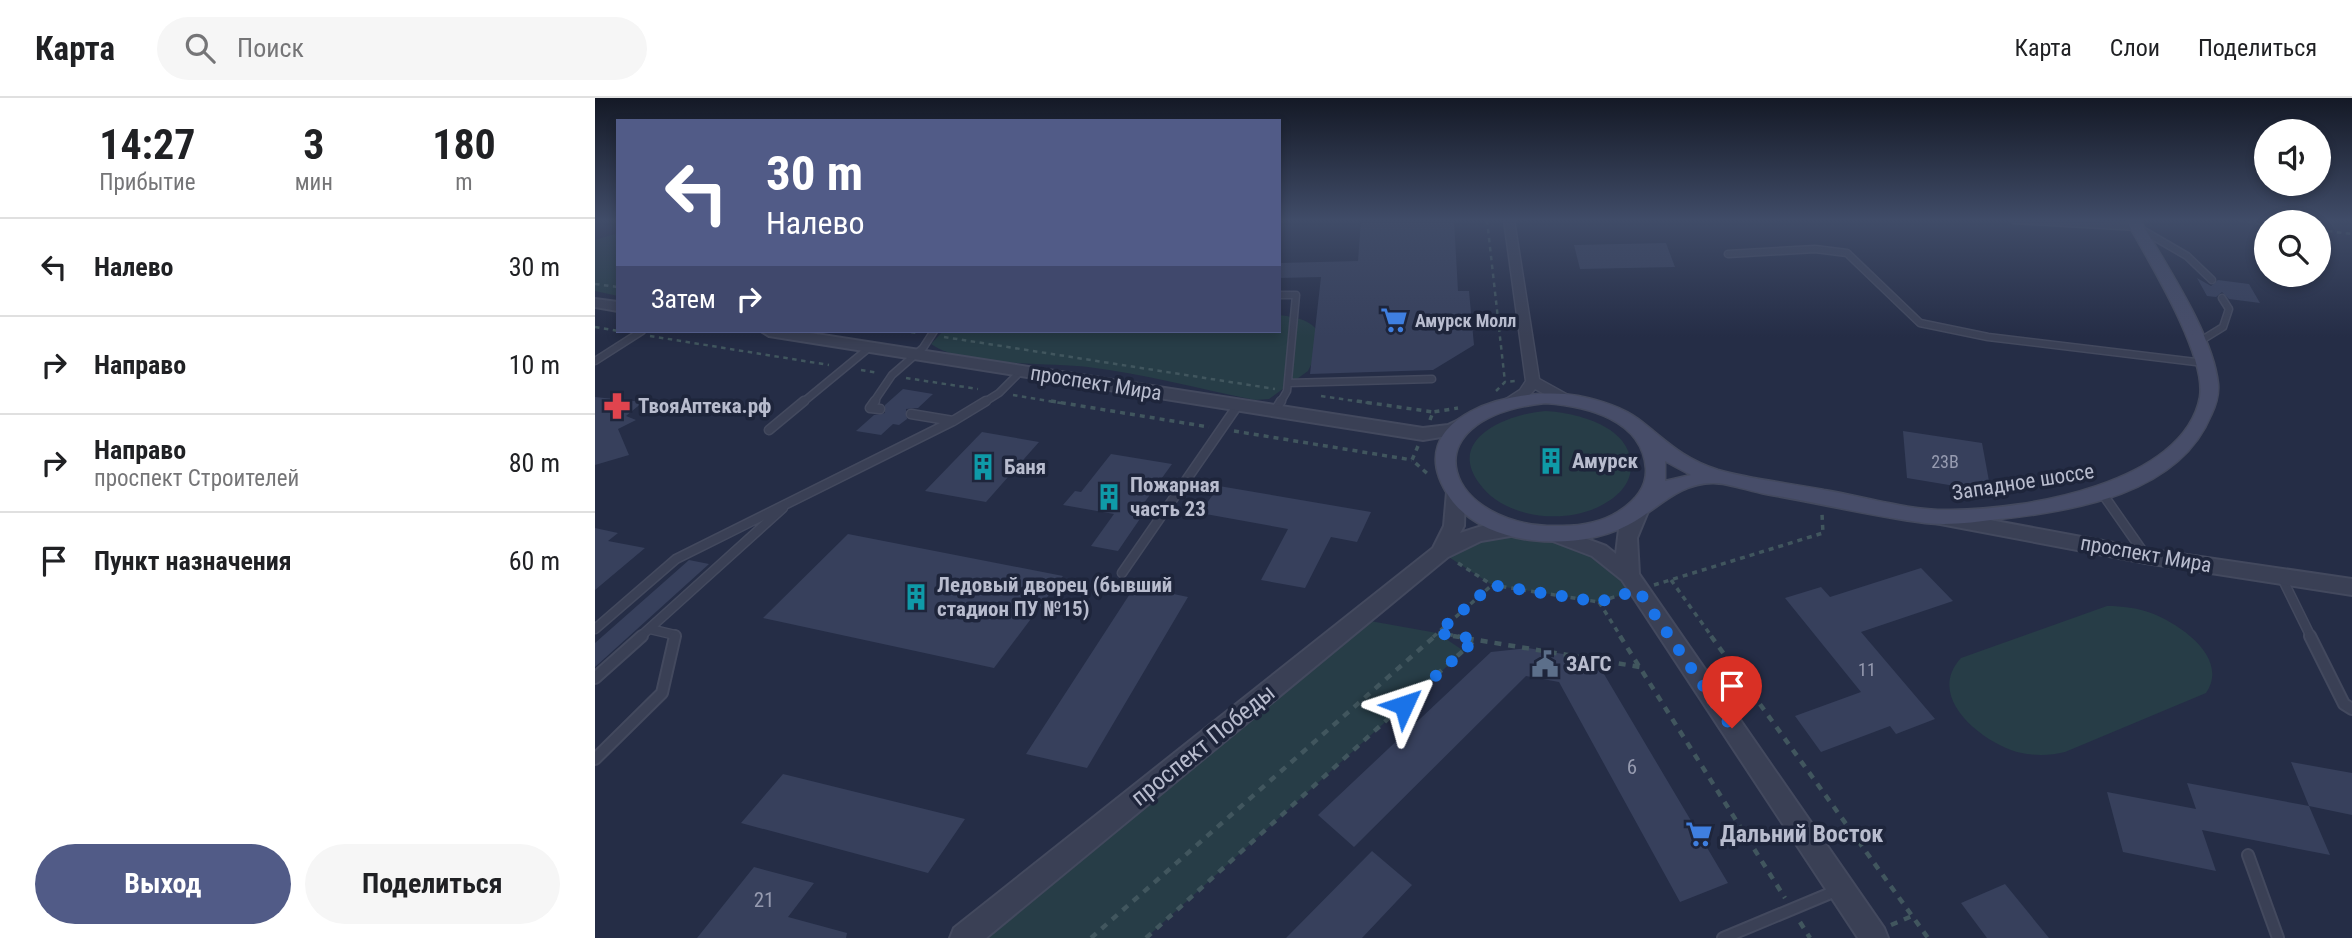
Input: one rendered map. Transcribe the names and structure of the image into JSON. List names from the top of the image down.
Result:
{
  "streets": {
    "main road": ["Западное шоссе"],
    "street": ["проспект Мира", "проспект Победы"]
  },
  "crossings": [
    ["проспект Мира", "Западное шоссе"]
  ],
  "places": {
    "supermarket": ["Амурск Молл", "Дальний Восток"],
    "pharmacy": ["ТвояАптека.рф"],
    "building": [
      "Амурск",
      "Баня",
      "Пожарная часть 23",
      "Ледовый дворец (бывший cтадион ПУ №15)"
    ],
    "public building": ["ЗАГС"]
  },
  "house_numbers": [
    "23В",
    "11",
    "6",
    "21"
  ],
  "page": {
    "header": "Карта",
    "search": "Поиск",
    "nav": ["Карта", "Слои", "Поделиться"],
    "eta": [
      "14:27",
      "Прибытие",
      "3",
      "мин",
      "180",
      "m"
    ],
    "turn": ["30 m", "Налево"],
    "list": [
      {
        "name": "Налево",
        "value": "30 m"
      },
      {
        "name": "Направо",
        "value": "10 m"
      },
      {
        "name": "Направо",
        "note": "проспект Строителей",
        "value": "80 m"
      },
      {
        "name": "Пункт назначения",
        "value": "60 m"
      }
    ],
    "then": "Затем",
    "buttons": ["Выход", "Поделиться"]
  }
}
